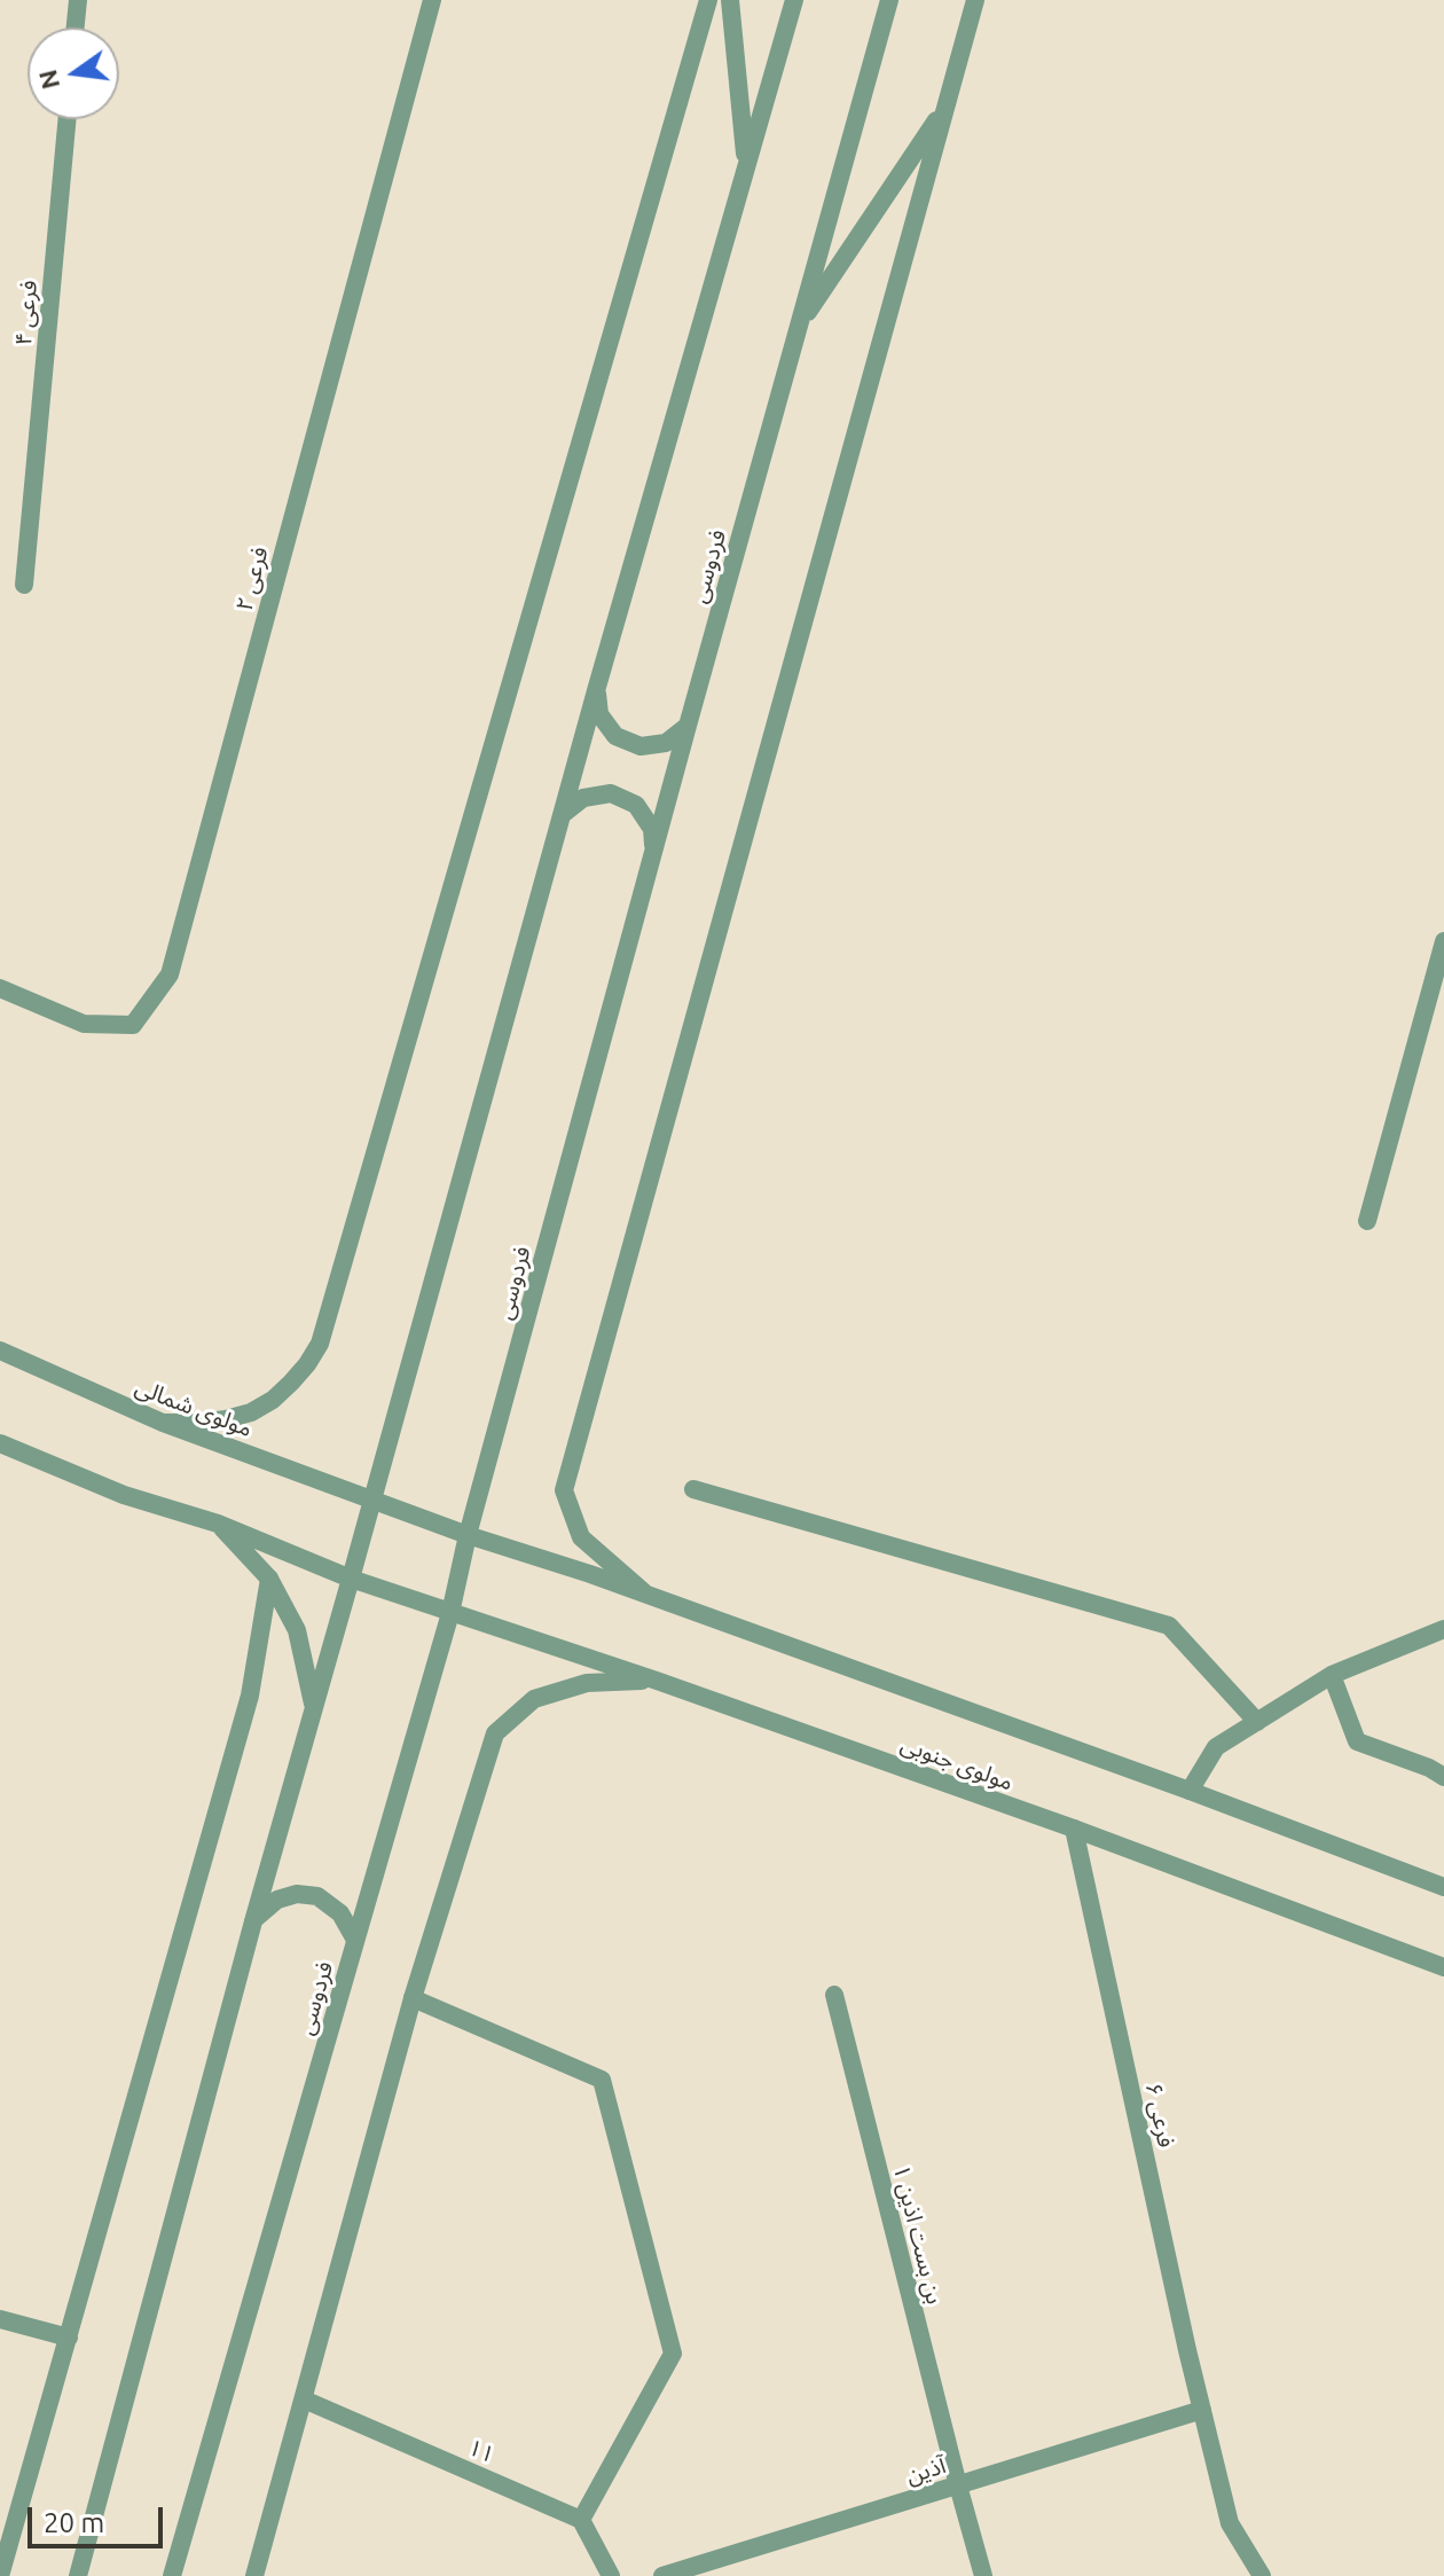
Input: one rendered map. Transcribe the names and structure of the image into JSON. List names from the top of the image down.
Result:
{
  "streets": {
    "street": [
      "فرعی ۴",
      "فردوسی",
      "فرعی ۲",
      "مولوی شمالی",
      "مولوی جنوبی",
      "فرعی ۶",
      "بن بست اذین ۱",
      "۱۱",
      "آذین"
    ]
  },
  "crossings": [
    ["فردوسی", "مولوی شمالی"],
    ["فردوسی", "مولوی جنوبی"],
    ["مولوی جنوبی", "فرعی ۶"],
    ["فرعی ۶", "آذین"],
    ["بن بست اذین ۱", "آذین"]
  ],
  "scale_bar": "20 m",
  "north": "left"
}
